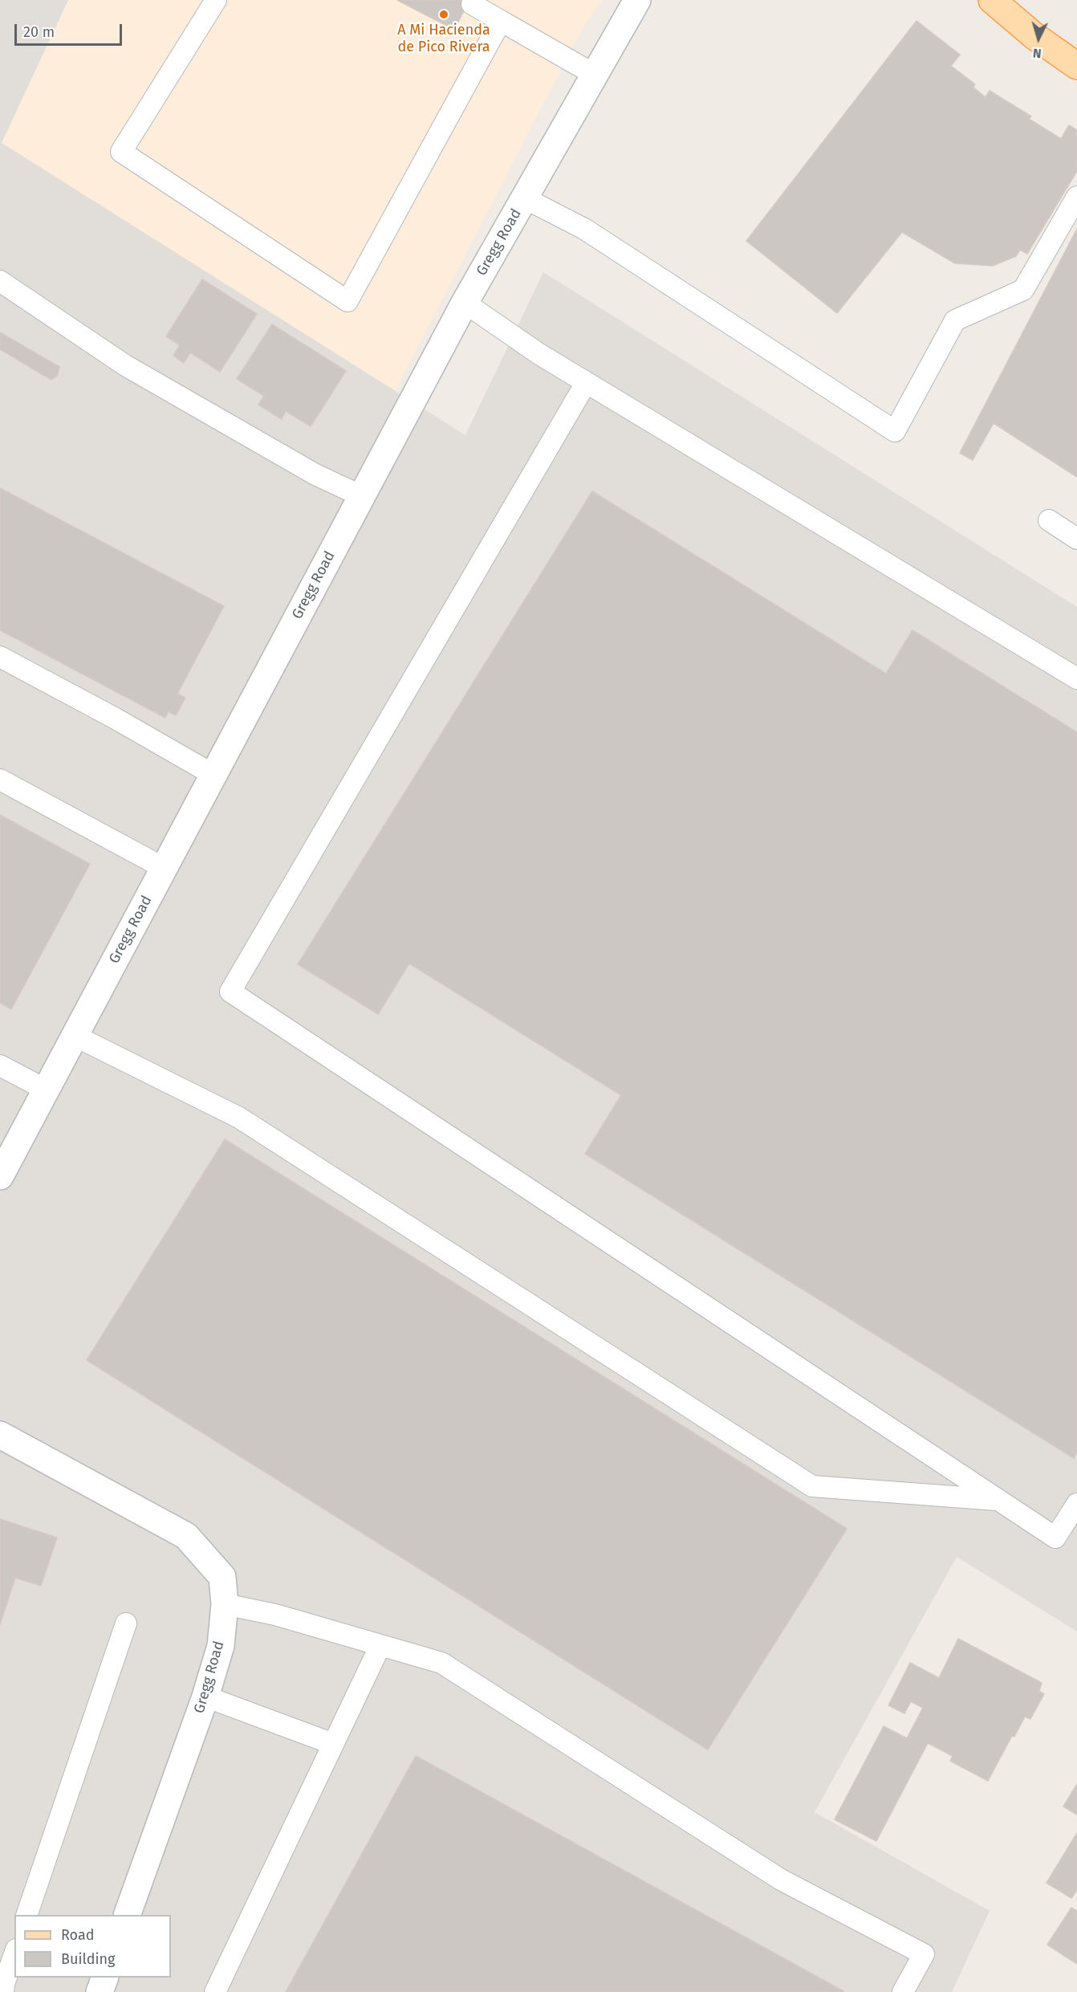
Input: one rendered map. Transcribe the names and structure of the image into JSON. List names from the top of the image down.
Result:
{
  "streets": {
    "street": ["Gregg Road"]
  },
  "places": ["A Mi Hacienda de Pico Rivera"],
  "legend": ["Road", "Building"],
  "scale_bar": "20 m",
  "north": "bottom"
}
